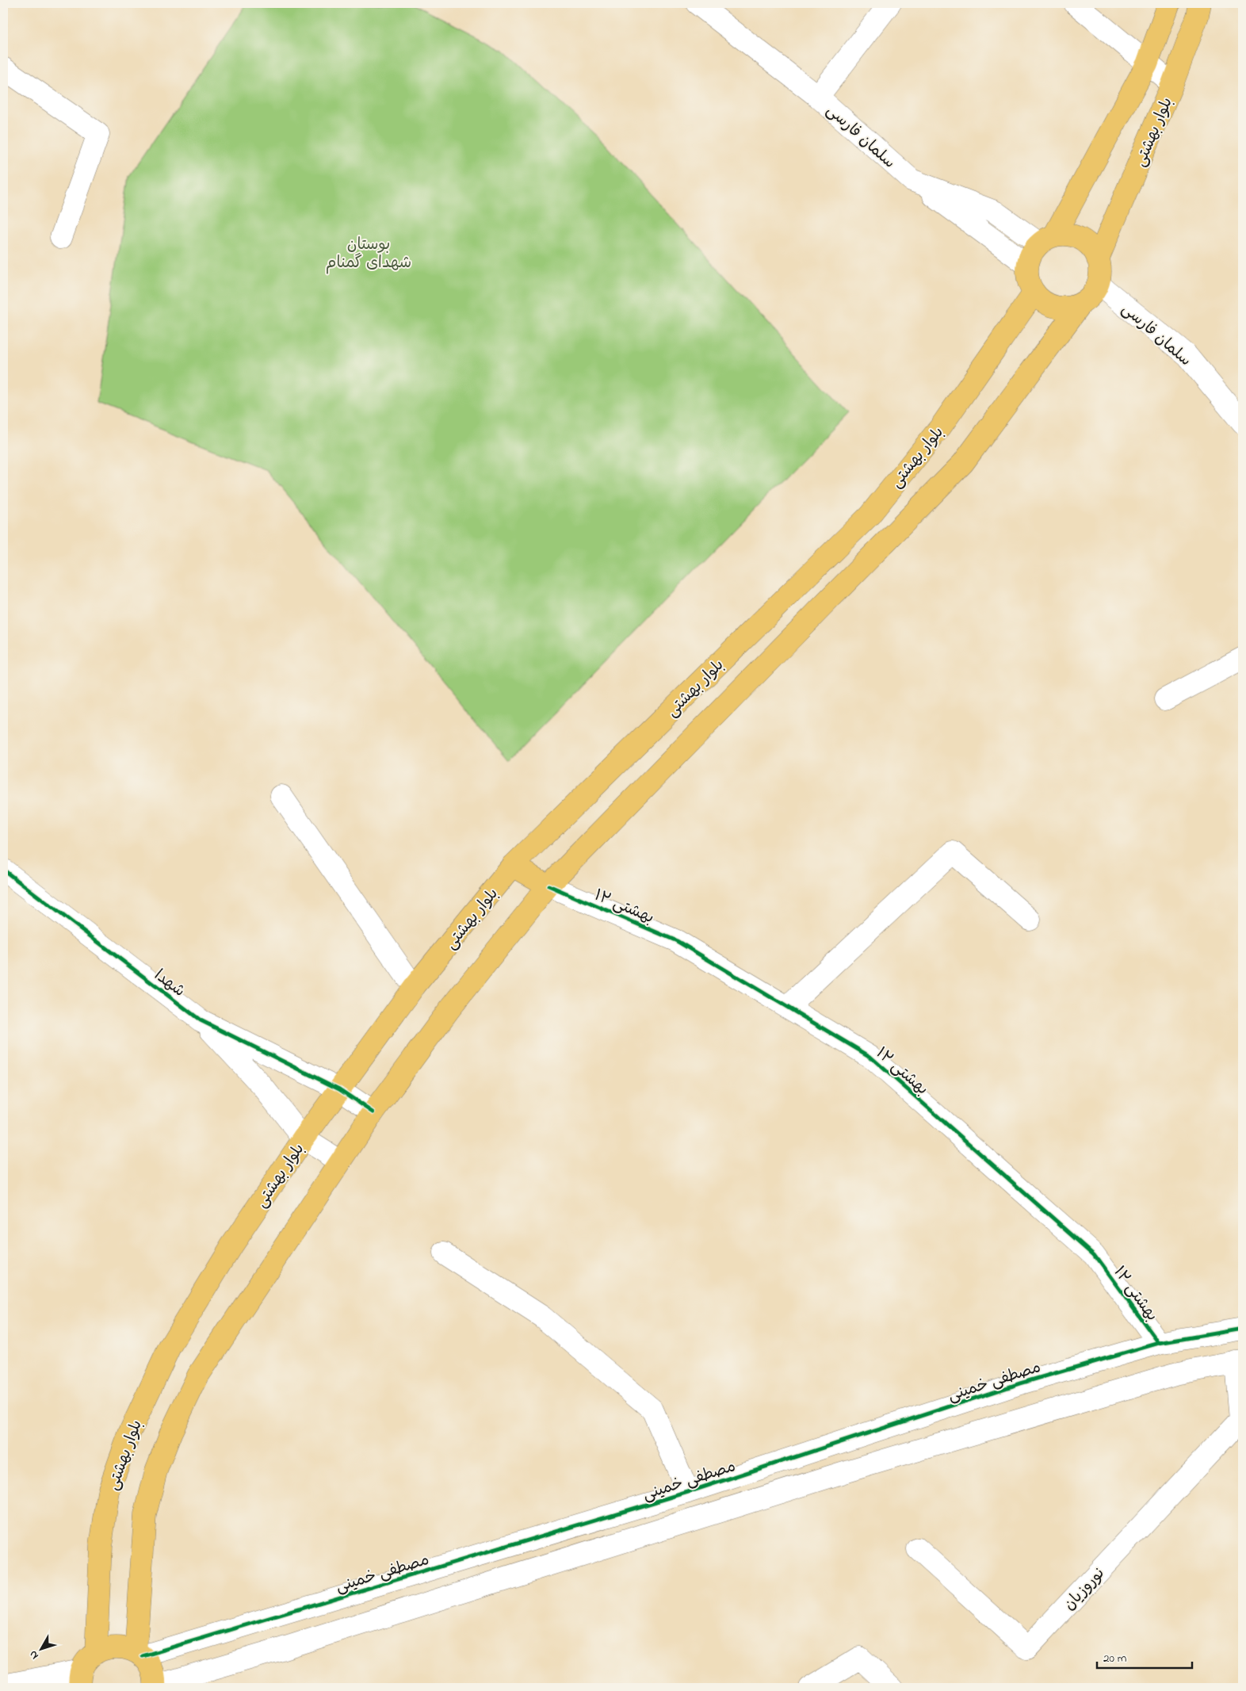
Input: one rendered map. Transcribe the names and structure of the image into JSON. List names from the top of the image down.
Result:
{
  "streets": {
    "main road": ["بلوار بهشتی"],
    "street": [
      "سلمان فارسی",
      "بهشتی ۱۲",
      "شهدا",
      "مصطفی خمینی",
      "نوروزیان"
    ]
  },
  "crossings": [
    ["بلوار بهشتی", "سلمان فارسی"],
    ["بلوار بهشتی", "شهدا"],
    ["بهشتی ۱۲", "مصطفی خمینی"]
  ],
  "parks": ["بوستان شهدای گمنام"],
  "scale_bar": "20 m",
  "north": "bottom left"
}
